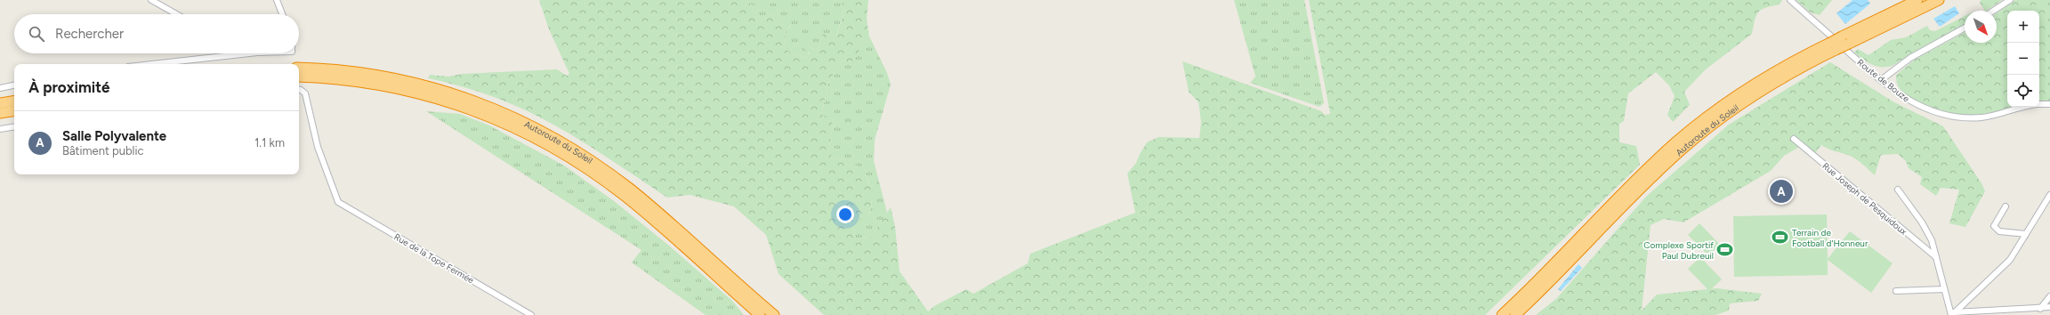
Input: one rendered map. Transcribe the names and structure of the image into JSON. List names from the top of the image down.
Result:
{
  "streets": {
    "highway": ["Autoroute du Soleil"],
    "street": ["Route de Bouze", "Rue Joseph de Pesquidoux", "Rue de la Tope Fermée"]
  },
  "places": {
    "sports": ["Terrain de Football d'Honneur", "Complexe Sportif Paul Dubreuil"]
  },
  "north": "bottom right",
  "page": {
    "map_buttons": ["+", "−"],
    "search": "Rechercher",
    "heading": "À proximité",
    "list": [
      {
        "mark": "A",
        "name": "Salle Polyvalente",
        "note": "Bâtiment public",
        "value": "1.1 km"
      }
    ],
    "pins": "A"
  }
}
